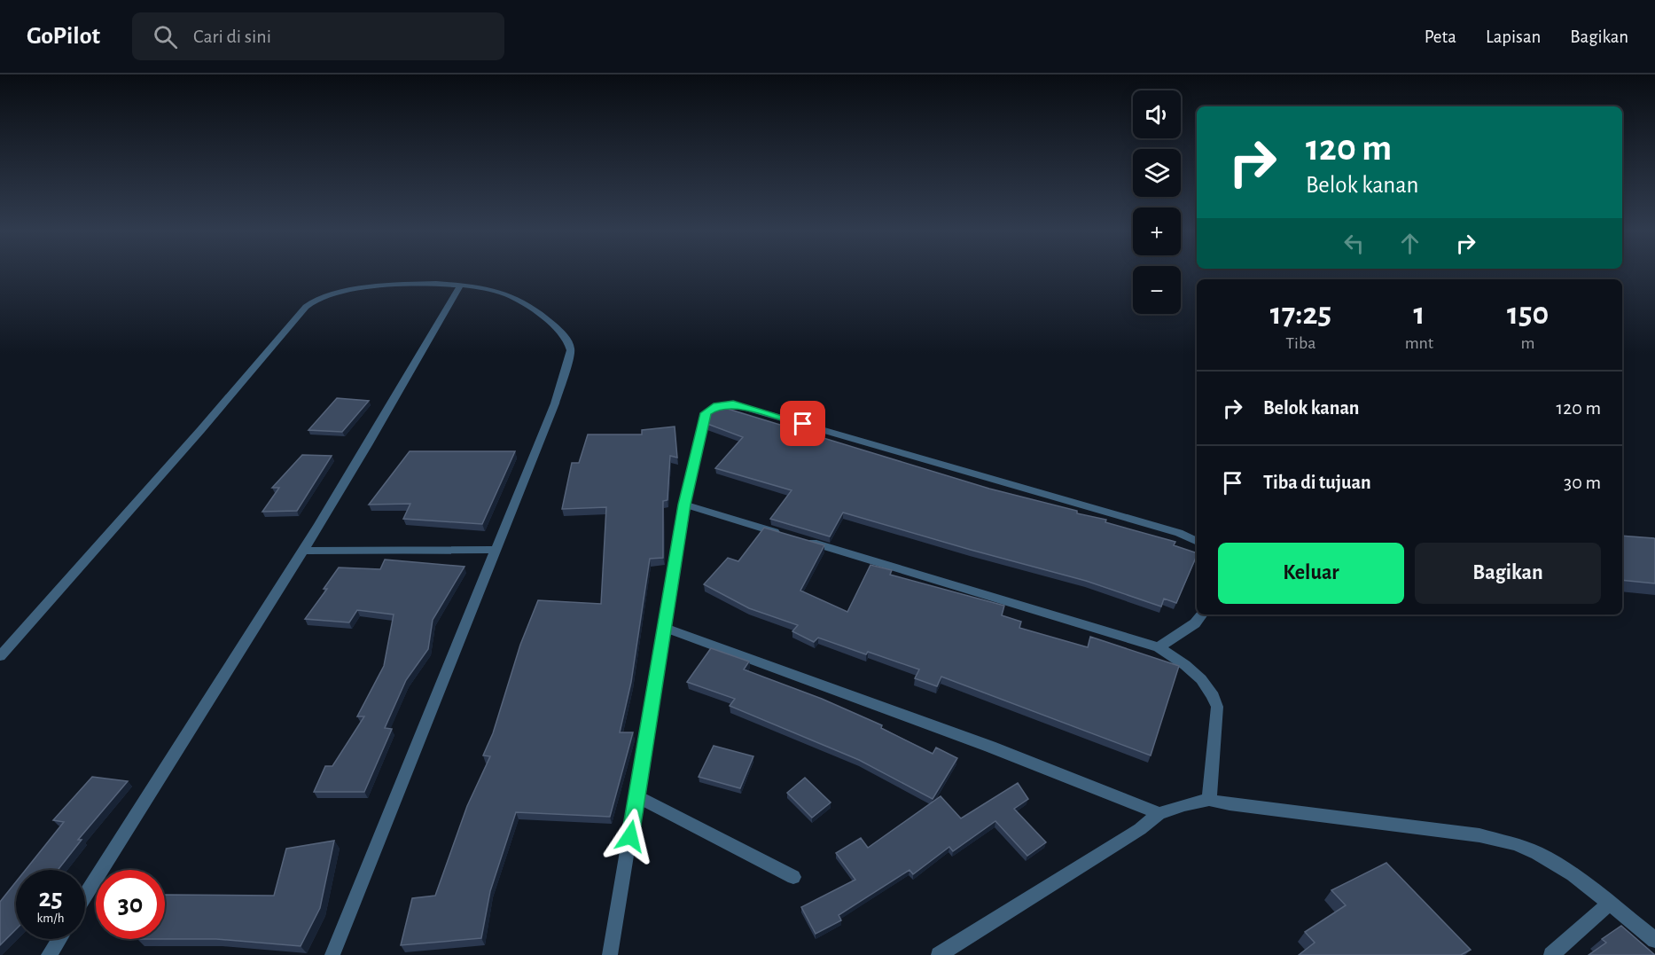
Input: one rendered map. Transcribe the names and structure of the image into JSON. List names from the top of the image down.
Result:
{
  "page": {
    "header": "GoPilot",
    "search": "Cari di sini",
    "nav": ["Peta", "Lapisan", "Bagikan"],
    "map_buttons": ["+", "−"],
    "turn": ["120 m", "Belok kanan"],
    "eta": [
      "17:25",
      "Tiba",
      "1",
      "mnt",
      "150",
      "m"
    ],
    "list": [
      {
        "name": "Belok kanan",
        "value": "120 m"
      },
      {
        "name": "Tiba di tujuan",
        "value": "30 m"
      }
    ],
    "buttons": ["Keluar", "Bagikan"],
    "speed": "25 km/h",
    "limit": "30"
  }
}
